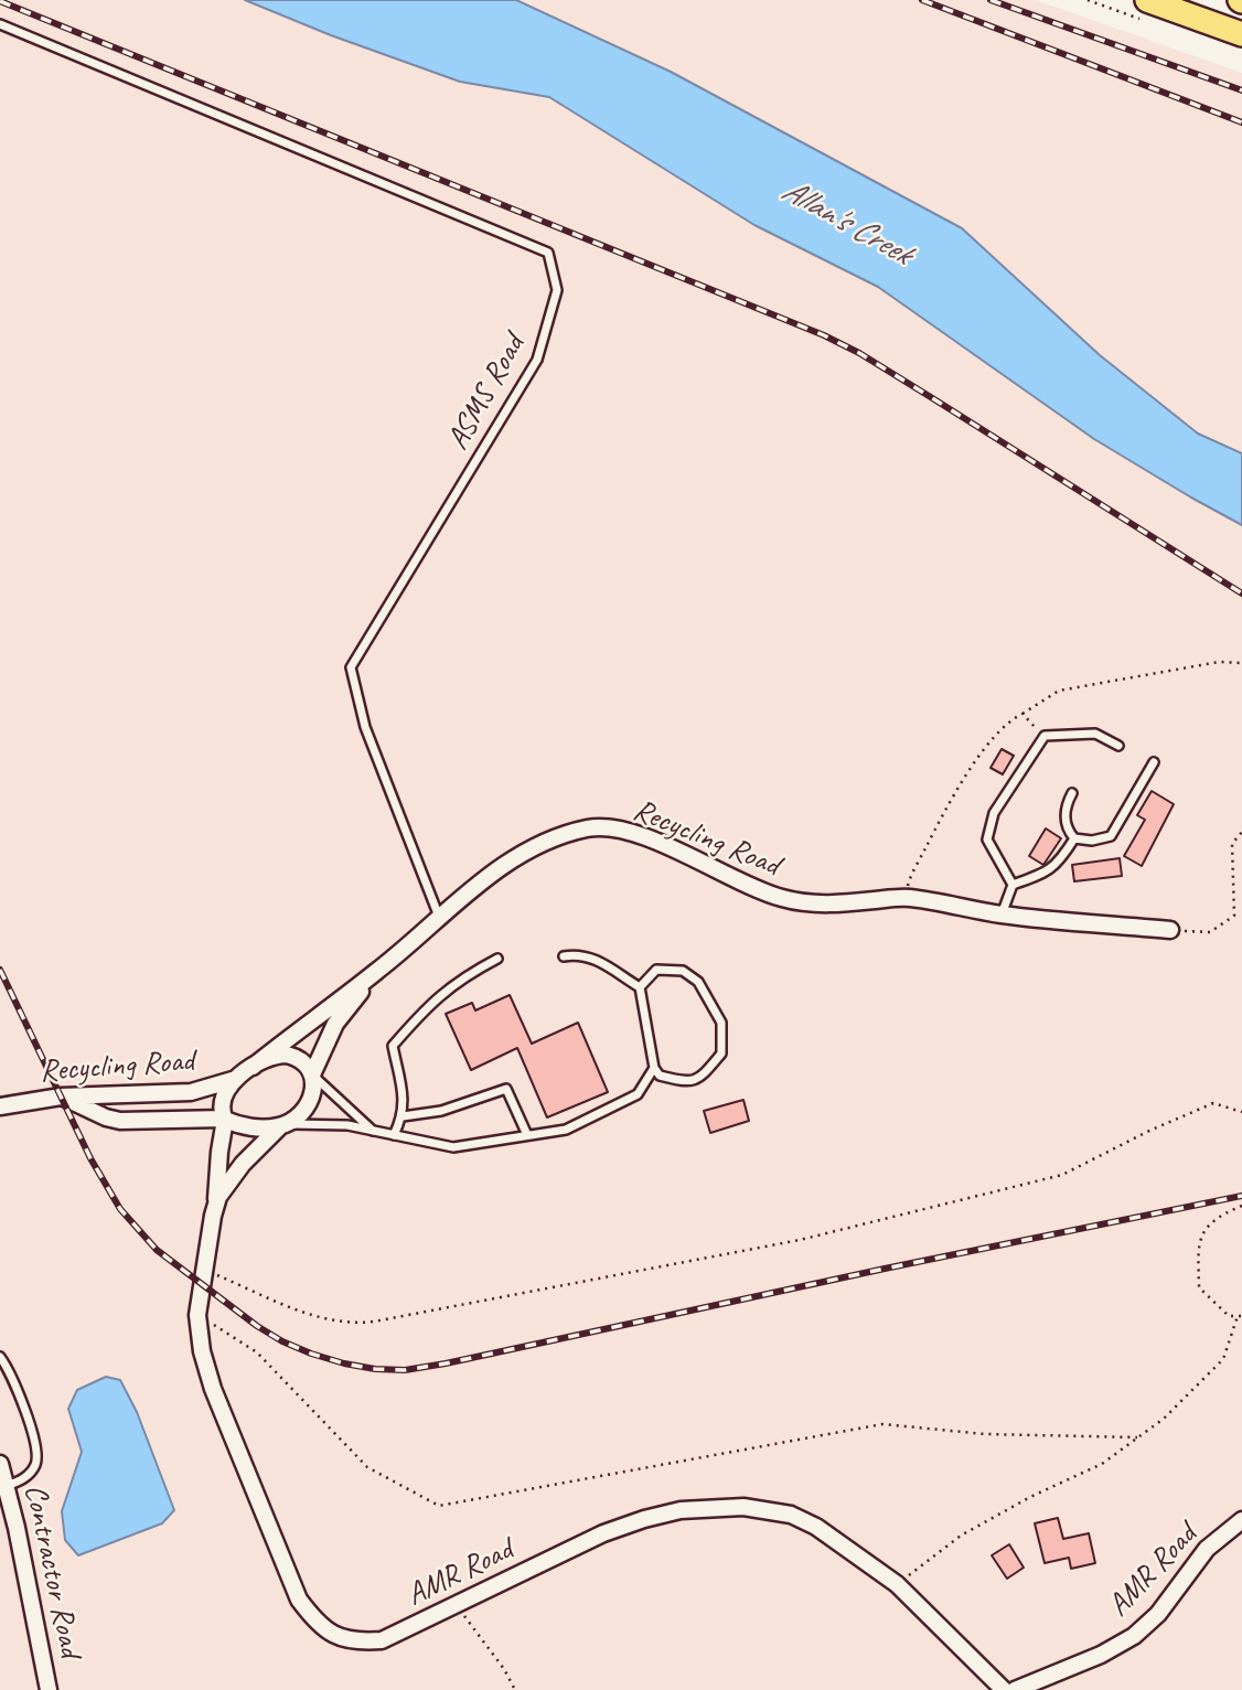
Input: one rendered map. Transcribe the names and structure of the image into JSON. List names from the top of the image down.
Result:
{
  "streets": {
    "street": ["Recycling Road", "Contractor Road", "AMR Road"],
    "lane": ["ASMS Road"]
  },
  "crossings": [
    ["ASMS Road", "Recycling Road"],
    ["Recycling Road", "AMR Road"]
  ],
  "water": ["Allan's Creek"]
}
